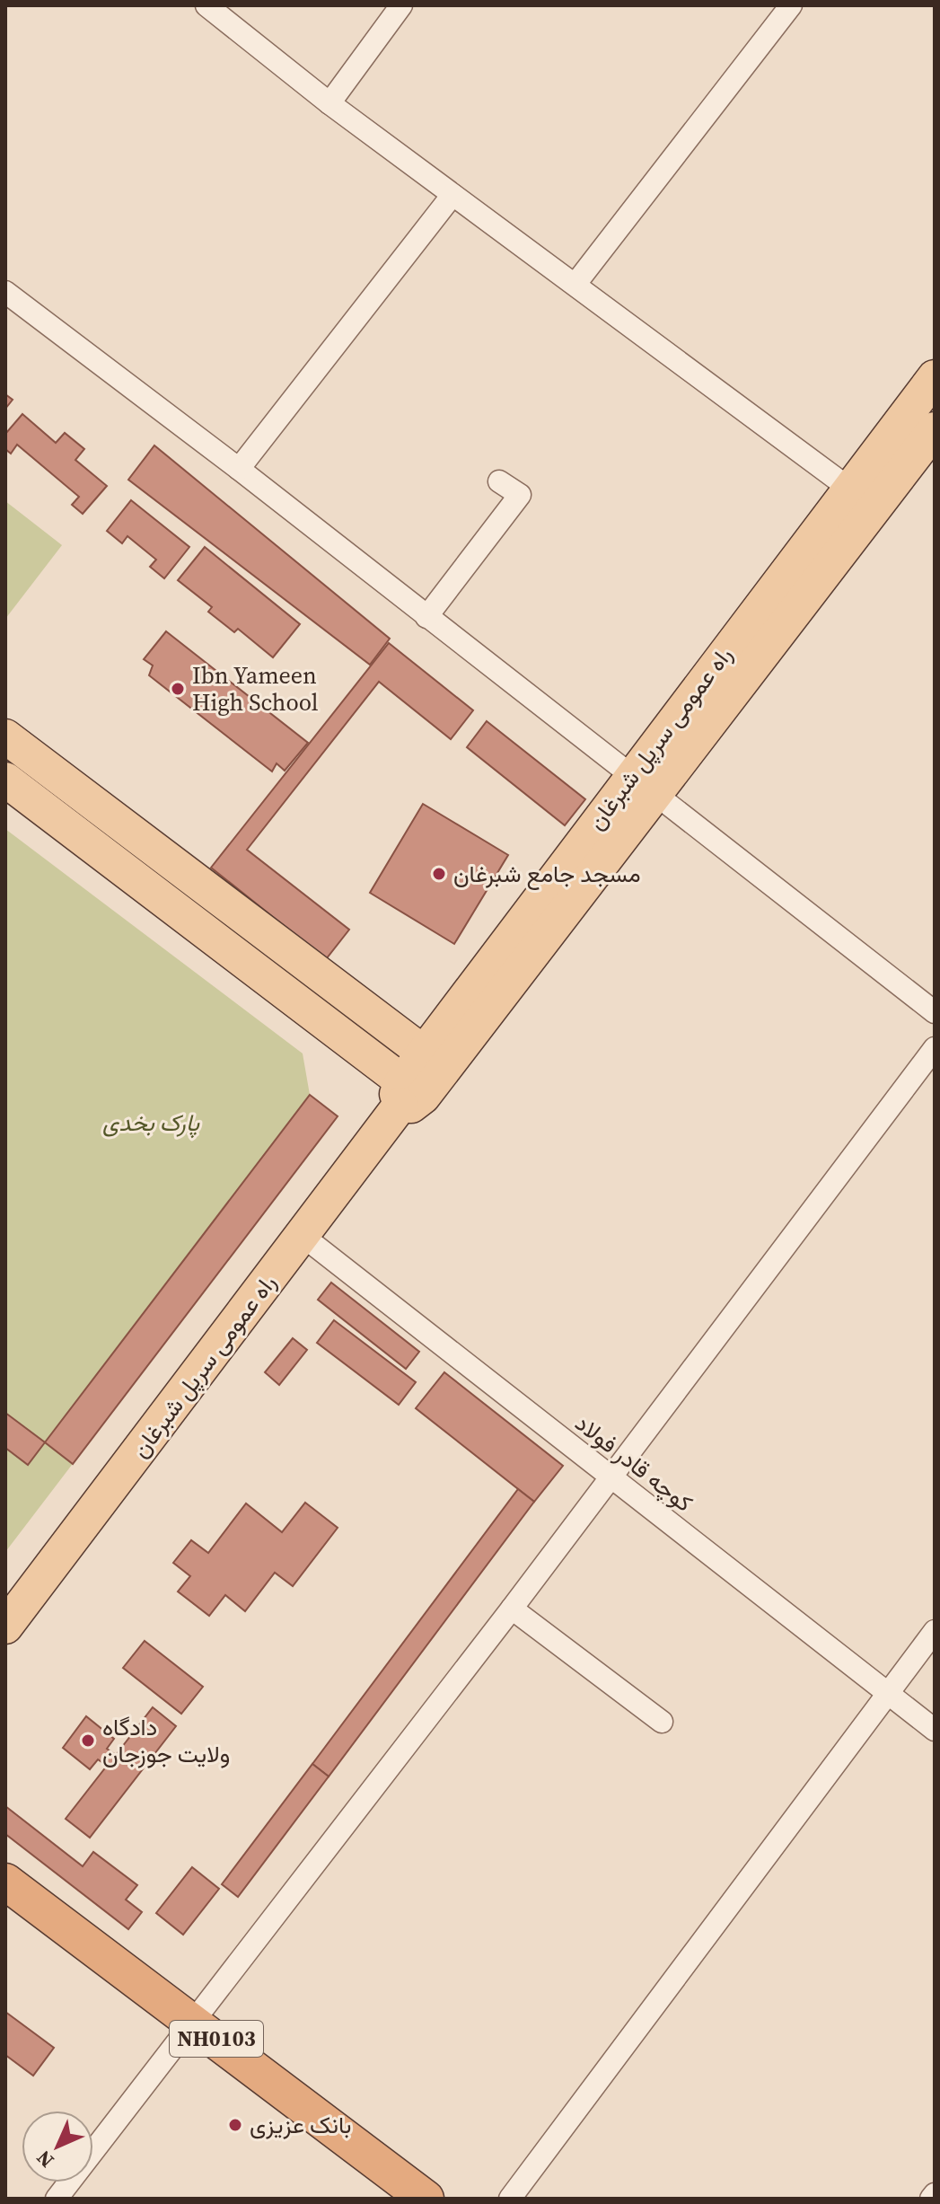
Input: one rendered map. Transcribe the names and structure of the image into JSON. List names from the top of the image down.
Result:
{
  "streets": {
    "highway": ["NH0103"],
    "main road": ["راه عمومی سرپل شبرغان"],
    "street": ["کوچه قادر فولاد"]
  },
  "crossings": [
    ["راه عمومی سرپل شبرغان", "کوچه قادر فولاد"]
  ],
  "parks": ["پارک بخدی"],
  "places": [
    "Ibn Yameen High School",
    "مسجد جامع شبرغان",
    "دادگاه ولایت جوزجان",
    "بانک عزیزی"
  ],
  "north": "bottom left"
}
